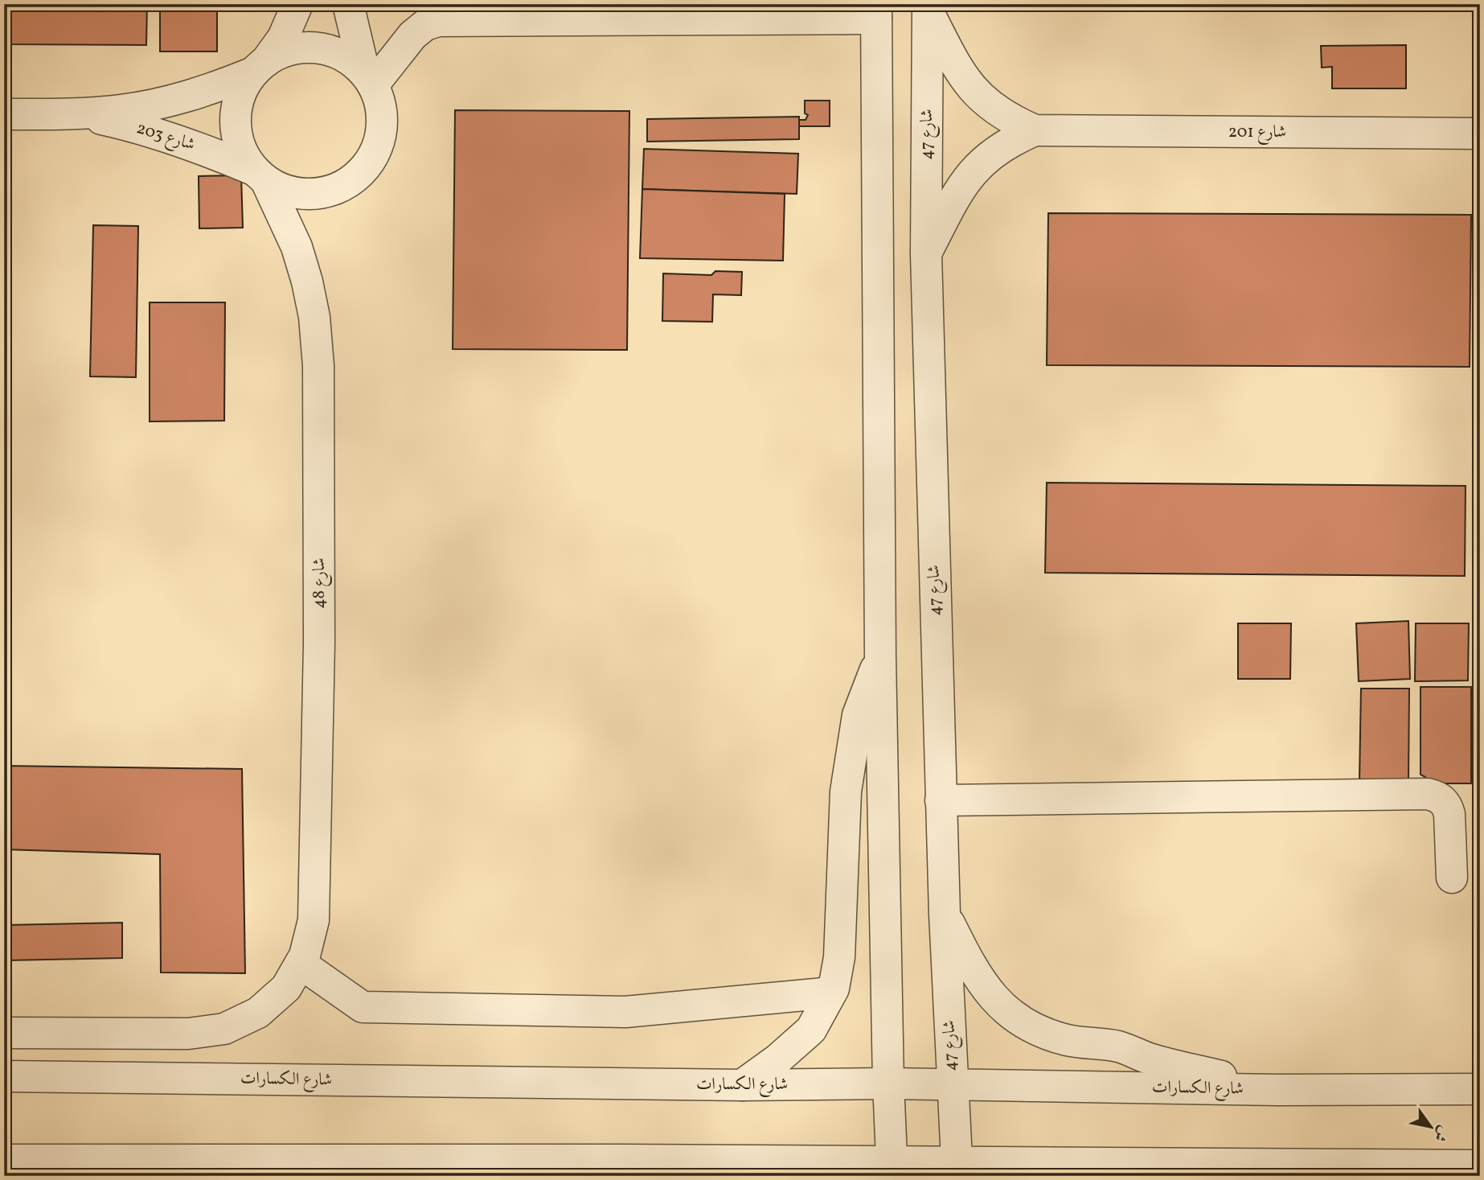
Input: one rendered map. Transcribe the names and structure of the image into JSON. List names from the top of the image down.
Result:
{
  "streets": {
    "street": [
      "شارع 201",
      "شارع 47",
      "شارع 203",
      "شارع 48",
      "شارع الكسارات"
    ]
  },
  "crossings": [
    ["شارع 201", "شارع 47"],
    ["شارع 47", "شارع الكسارات"],
    ["شارع 203", "شارع 48"]
  ],
  "north": "bottom right"
}
